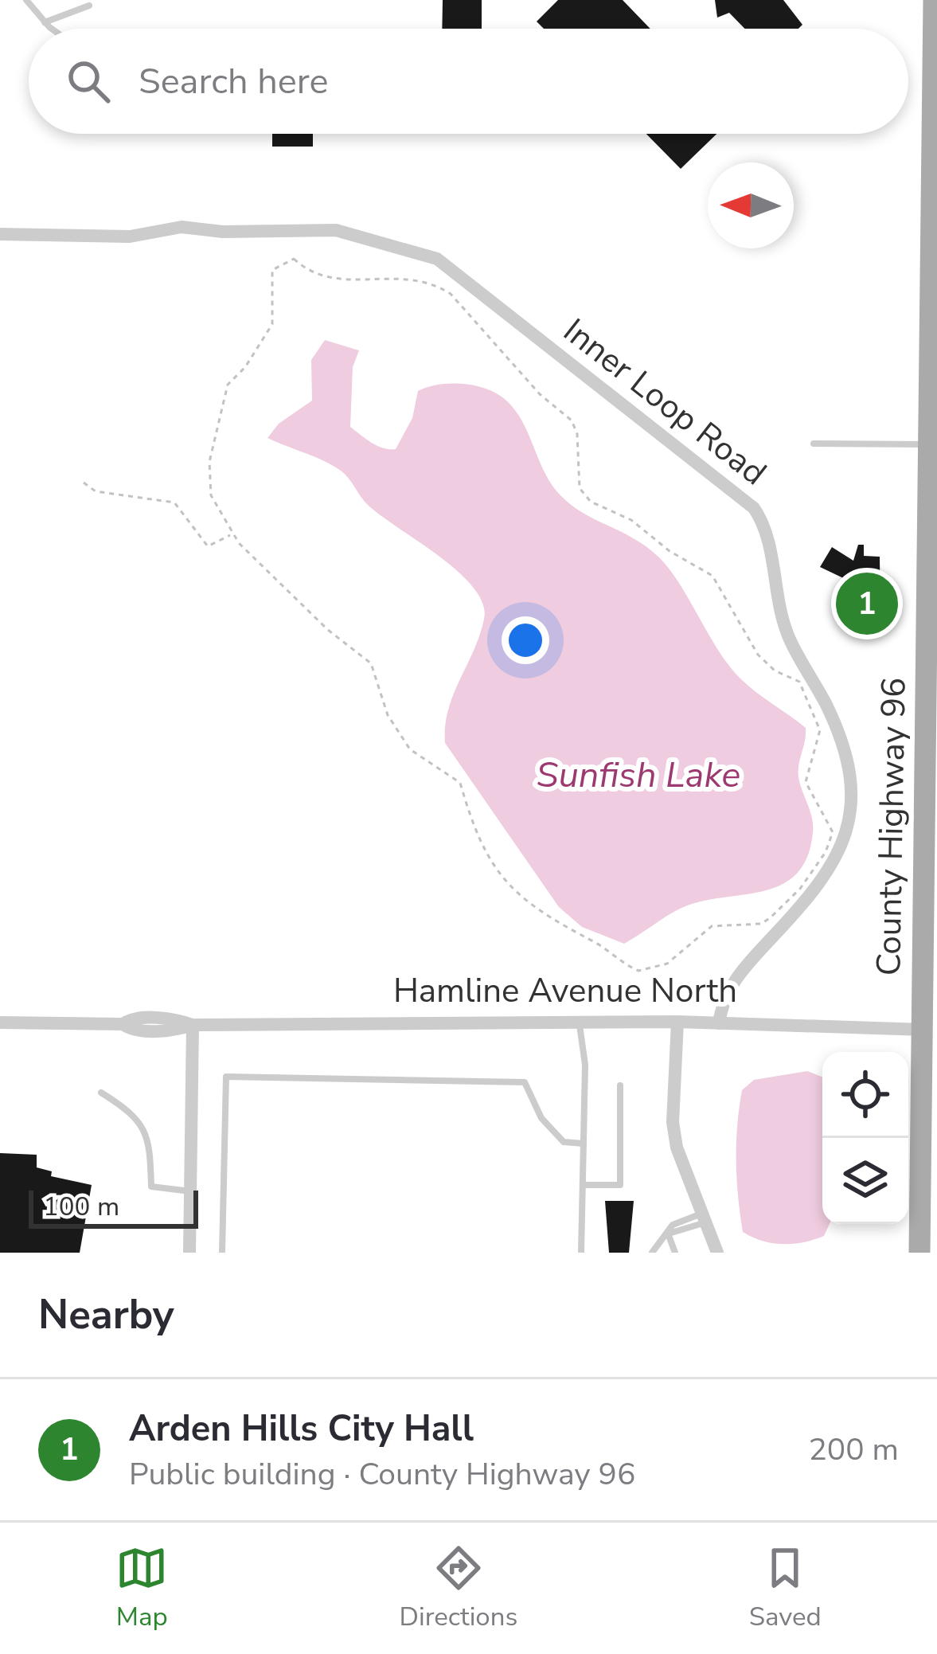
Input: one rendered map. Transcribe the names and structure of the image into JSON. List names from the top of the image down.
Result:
{
  "streets": {
    "main road": ["County Highway 96"],
    "street": ["Inner Loop Road", "Hamline Avenue North"]
  },
  "crossings": [
    ["Inner Loop Road", "Hamline Avenue North"],
    ["County Highway 96", "Hamline Avenue North"]
  ],
  "water": ["Sunfish Lake"],
  "scale_bar": "100 m",
  "north": "left",
  "page": {
    "search": "Search here",
    "pins": "1",
    "scale": "100 m",
    "heading": "Nearby",
    "list": [
      {
        "mark": "1",
        "name": "Arden Hills City Hall",
        "note": "Public building · County Highway 96",
        "value": "200 m"
      }
    ],
    "nav": ["Map", "Directions", "Saved"]
  }
}
